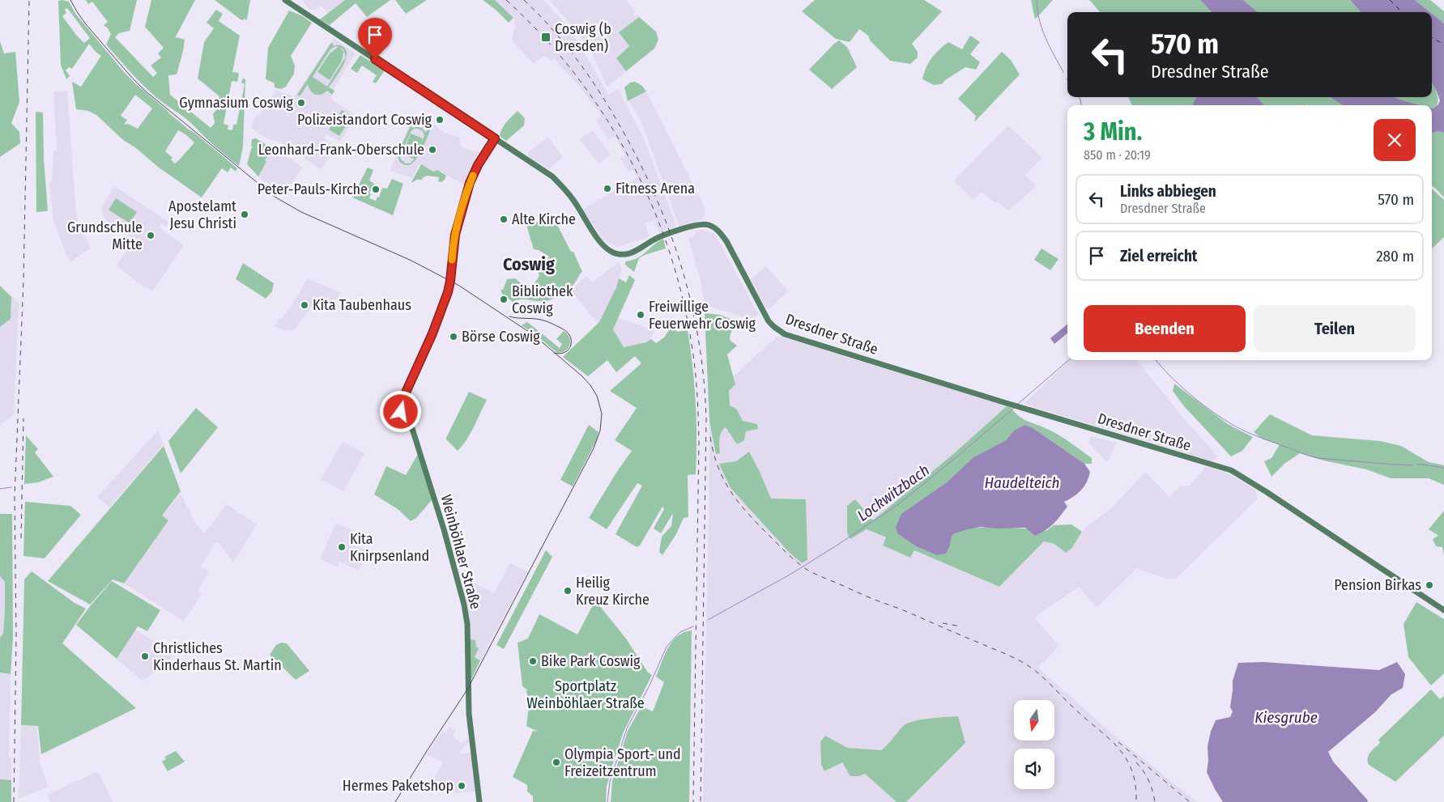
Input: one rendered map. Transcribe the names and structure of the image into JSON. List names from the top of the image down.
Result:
{
  "streets": {
    "main road": ["Dresdner Straße", "Weinböhlaer Straße"]
  },
  "districts": ["Coswig"],
  "water": ["Haudelteich", "Lockwitzbach", "Kiesgrube"],
  "parks": ["Sportplatz Weinböhlaer Straße"],
  "places": {
    "transit": ["Coswig (b Dresden)"],
    "other": [
      "Gymnasium Coswig",
      "Polizeistandort Coswig",
      "Leonhard-Frank-Oberschule",
      "Fitness Arena",
      "Peter-Pauls-Kirche",
      "Apostelamt Jesu Christi",
      "Alte Kirche",
      "Grundschule Mitte",
      "Bibliothek Coswig",
      "Kita Taubenhaus",
      "Freiwillige Feuerwehr Coswig",
      "Börse Coswig",
      "Kita Knirpsenland",
      "Pension Birkas",
      "Heilig Kreuz Kirche",
      "Christliches Kinderhaus St. Martin",
      "Bike Park Coswig",
      "Olympia Sport- und Freizeitzentrum",
      "Hermes Paketshop"
    ]
  },
  "north": "bottom",
  "page": {
    "turn": ["570 m", "Dresdner Straße"],
    "heading": ["3 Min.", "850 m · 20:19"],
    "list": [
      {
        "name": "Links abbiegen",
        "note": "Dresdner Straße",
        "value": "570 m"
      },
      {
        "name": "Ziel erreicht",
        "value": "280 m"
      }
    ],
    "buttons": ["Beenden", "Teilen"]
  }
}
